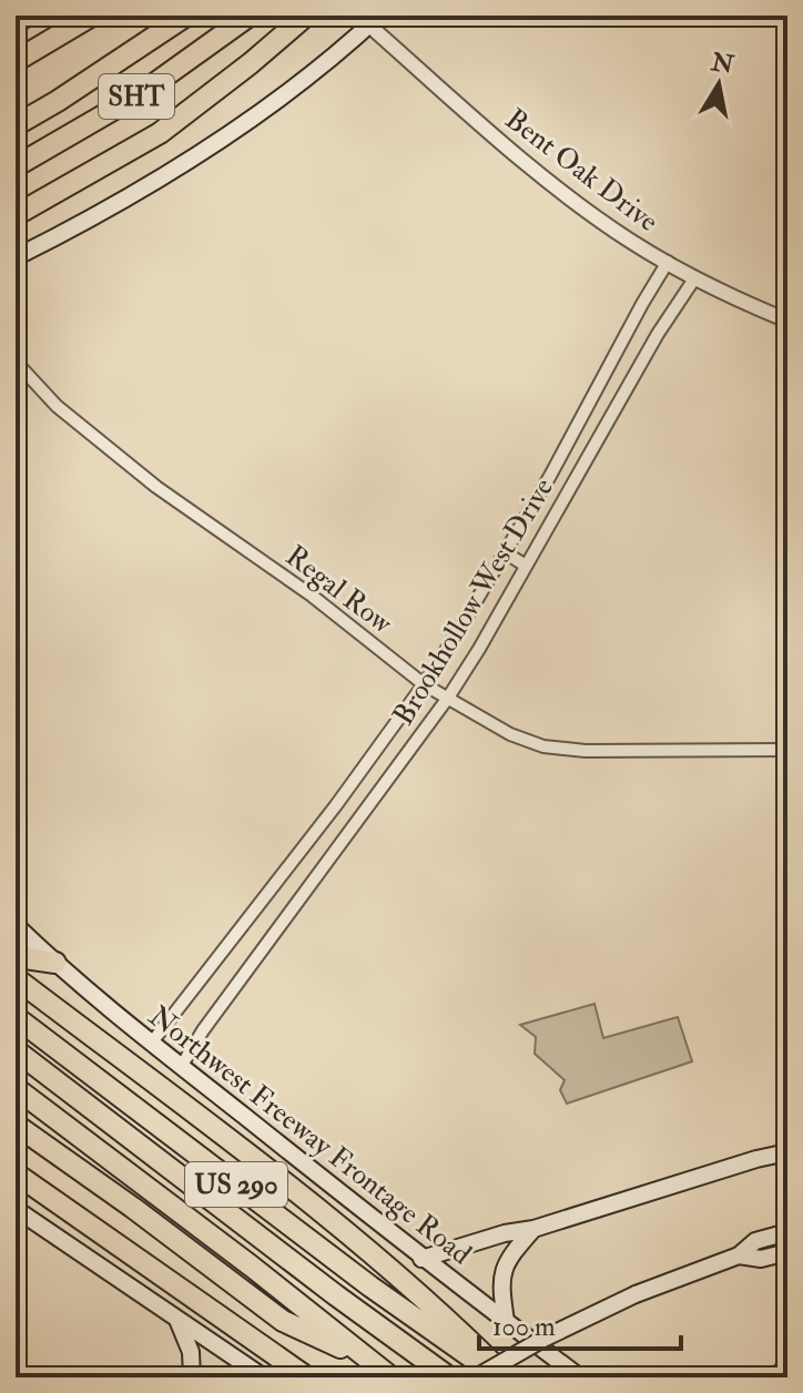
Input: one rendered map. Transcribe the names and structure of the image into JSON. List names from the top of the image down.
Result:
{
  "streets": {
    "highway": ["SHT", "US 290"],
    "main road": ["Northwest Freeway Frontage Road"],
    "street": ["Bent Oak Drive", "Regal Row", "Brookhollow West Drive"]
  },
  "crossings": [
    ["Bent Oak Drive", "Brookhollow West Drive"],
    ["Regal Row", "Brookhollow West Drive"],
    ["Brookhollow West Drive", "Northwest Freeway Frontage Road"]
  ],
  "scale_bar": "100 m",
  "north": "top"
}
